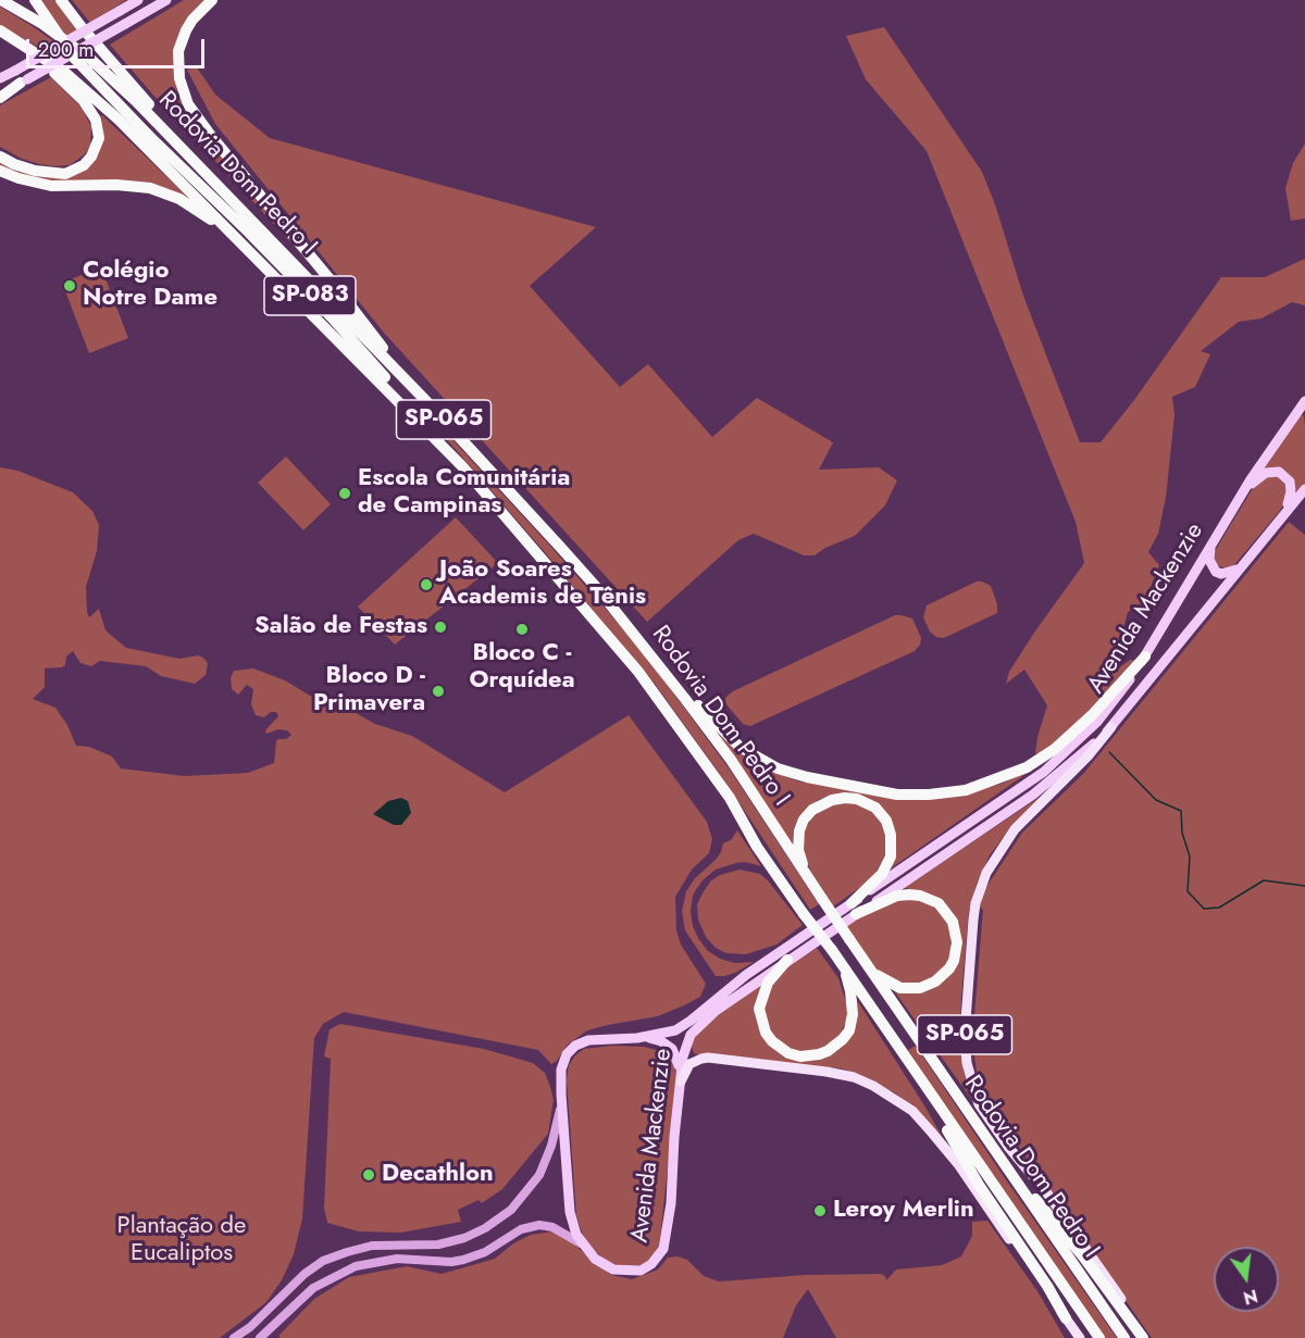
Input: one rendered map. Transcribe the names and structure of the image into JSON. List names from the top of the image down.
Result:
{
  "streets": {
    "highway": ["Rodovia Dom Pedro I", "SP-083", "SP-065"],
    "main road": ["Avenida Mackenzie"]
  },
  "crossings": [
    ["Rodovia Dom Pedro I", "SP-083"],
    ["SP-065", "Avenida Mackenzie"]
  ],
  "parks": ["Plantação de Eucaliptos"],
  "places": [
    "Colégio Notre Dame",
    "Escola Comunitária de Campinas",
    "João Soares Academis de Tênis",
    "Salão de Festas",
    "Bloco C - Orquídea",
    "Bloco D - Primavera",
    "Decathlon",
    "Leroy Merlin"
  ],
  "scale_bar": "200 m",
  "north": "bottom"
}
